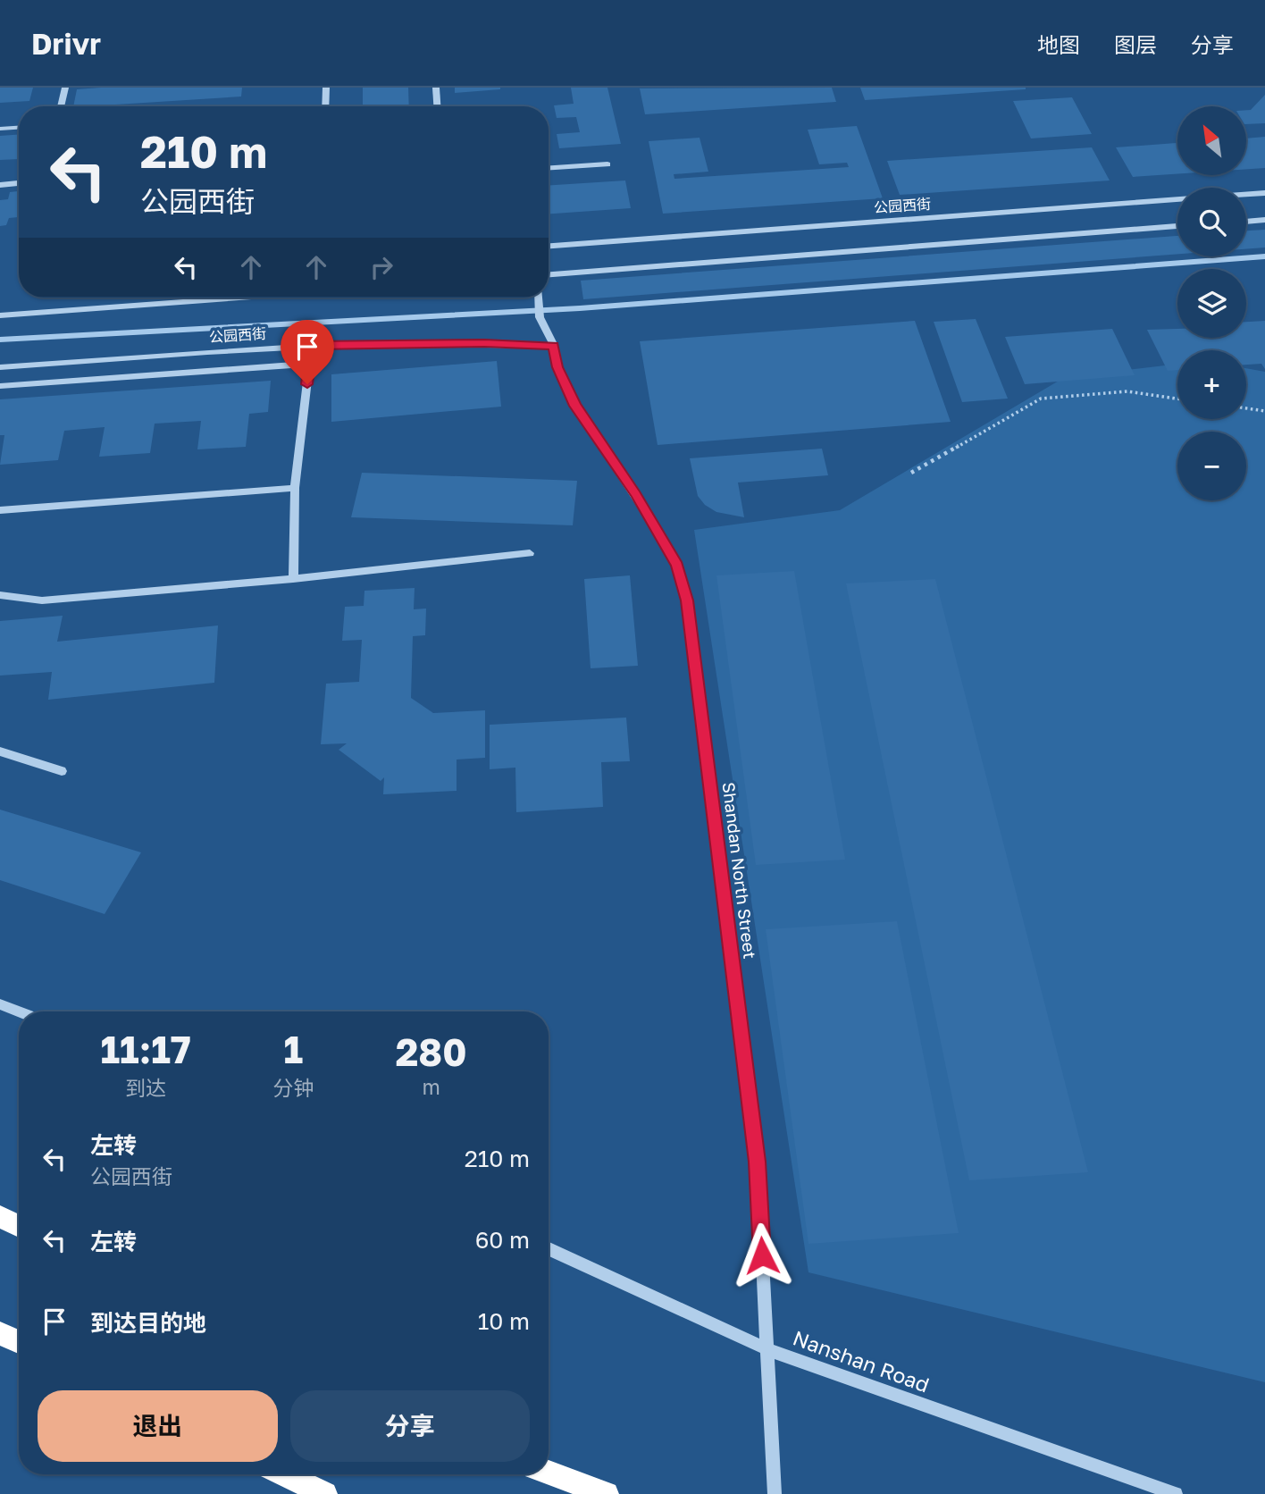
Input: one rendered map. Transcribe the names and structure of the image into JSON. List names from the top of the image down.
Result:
{
  "streets": {
    "street": ["公园西街", "Shandan North Street", "Nanshan Road"]
  },
  "crossings": [
    ["公园西街", "Shandan North Street"],
    ["Shandan North Street", "Nanshan Road"]
  ],
  "north": "top left",
  "page": {
    "header": "Drivr",
    "nav": ["地图", "图层", "分享"],
    "map_buttons": ["+", "−"],
    "turn": ["210 m", "公园西街"],
    "eta": [
      "11:17",
      "到达",
      "1",
      "分钟",
      "280",
      "m"
    ],
    "list": [
      {
        "name": "左转",
        "note": "公园西街",
        "value": "210 m"
      },
      {
        "name": "左转",
        "value": "60 m"
      },
      {
        "name": "到达目的地",
        "value": "10 m"
      }
    ],
    "buttons": ["退出", "分享"]
  }
}
